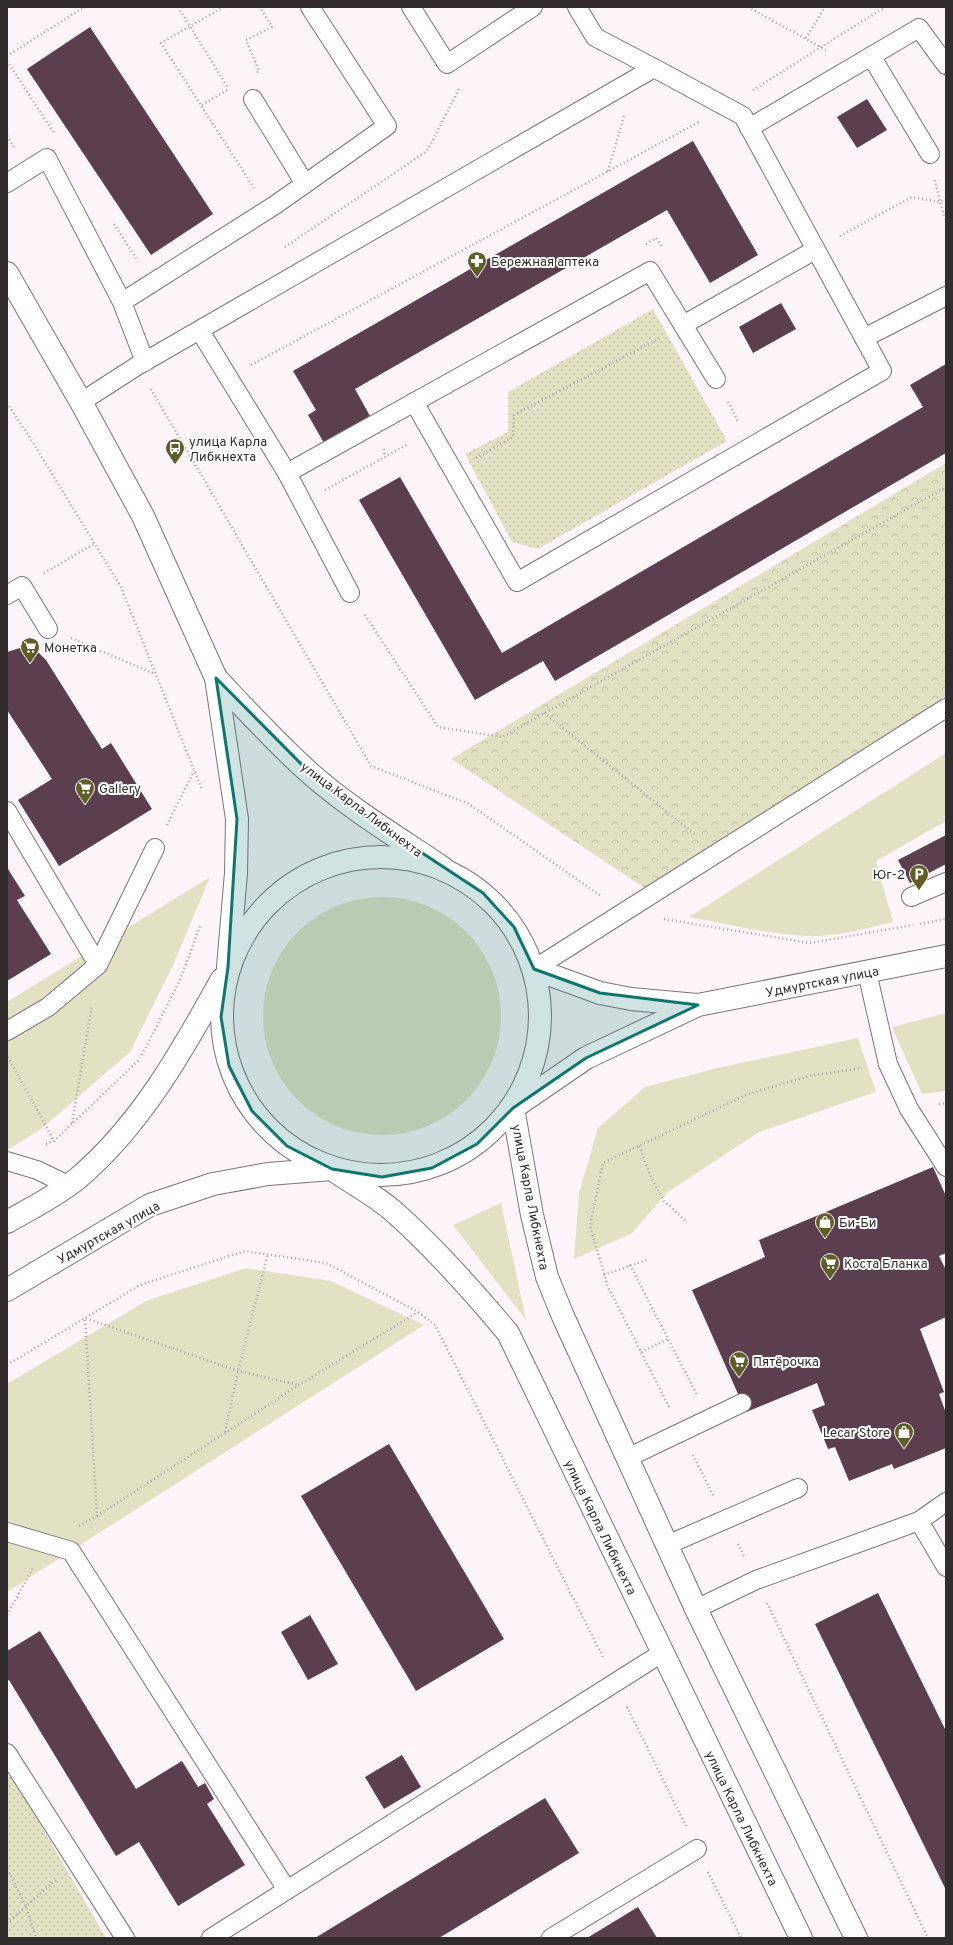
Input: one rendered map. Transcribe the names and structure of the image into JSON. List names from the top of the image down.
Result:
{
  "streets": {
    "main road": ["улица Карла Либкнехта", "Удмуртская улица"]
  },
  "crossings": [
    ["улица Карла Либкнехта", "Удмуртская улица"]
  ],
  "places": {
    "pharmacy": ["Бережная аптека"],
    "bus stop": ["улица Карла Либкнехта"],
    "supermarket": [
      "Монетка",
      "Gallery",
      "Коста Бланка",
      "Пятёрочка"
    ],
    "parking": ["Юг-2"],
    "shop": ["Би-Би", "Lecar Store"]
  }
}
